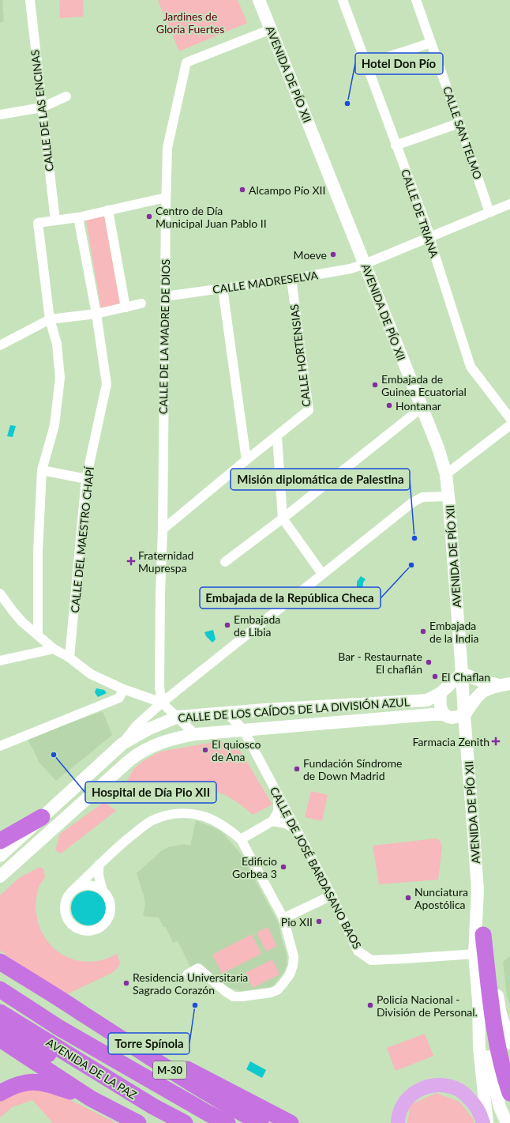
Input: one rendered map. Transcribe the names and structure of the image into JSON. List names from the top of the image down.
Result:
{
  "streets": {
    "highway": ["AVENIDA DE LA PAZ", "M-30"],
    "main road": ["AVENIDA DE PÍO XII", "CALLE DE LOS CAÍDOS DE LA DIVISIÓN AZUL"],
    "street": [
      "CALLE DE LAS ENCINAS",
      "CALLE SAN TELMO",
      "CALLE DE TRIANA",
      "CALLE MADRESELVA",
      "CALLE DE LA MADRE DE DIOS",
      "CALLE HORTENSIAS",
      "CALLE DEL MAESTRO CHAPÍ",
      "CALLE DE JOSÉ BARDASANO BAOS"
    ]
  },
  "crossings": [
    ["AVENIDA DE PÍO XII", "CALLE MADRESELVA"],
    ["AVENIDA DE PÍO XII", "CALLE DE LA MADRE DE DIOS"],
    ["AVENIDA DE PÍO XII", "CALLE DE JOSÉ BARDASANO BAOS"],
    ["CALLE SAN TELMO", "CALLE MADRESELVA"],
    ["CALLE DE TRIANA", "CALLE MADRESELVA"],
    ["CALLE MADRESELVA", "CALLE DE LA MADRE DE DIOS"],
    ["CALLE MADRESELVA", "CALLE HORTENSIAS"],
    ["CALLE DE LA MADRE DE DIOS", "CALLE HORTENSIAS"],
    ["CALLE DE LOS CAÍDOS DE LA DIVISIÓN AZUL", "CALLE DE JOSÉ BARDASANO BAOS"]
  ],
  "parks": ["Jardines de Gloria Fuertes"],
  "places": {
    "other": [
      "Hotel Don Pío",
      "Alcampo Pío XII",
      "Centro de Día Municipal Juan Pablo II",
      "Moeve",
      "Embajada de Guinea Ecuatorial",
      "Hontanar",
      "Misión diplomática de Palestina",
      "Embajada de la República Checa",
      "Embajada de Libia",
      "Embajada de la India",
      "Bar - Restaurnate El chaflán",
      "El Chaflan",
      "El quiosco de Ana",
      "Hospital de Día Pio XII",
      "Fundación Síndrome de Down Madrid",
      "Edificio Gorbea 3",
      "Nunciatura Apostólica",
      "Pio XII",
      "Residencia Universitaria Sagrado Corazón",
      "Torre Spínola",
      "Policía Nacional - División de Personal."
    ],
    "health": ["Fraternidad Muprespa", "Farmacia Zenith"]
  }
}
